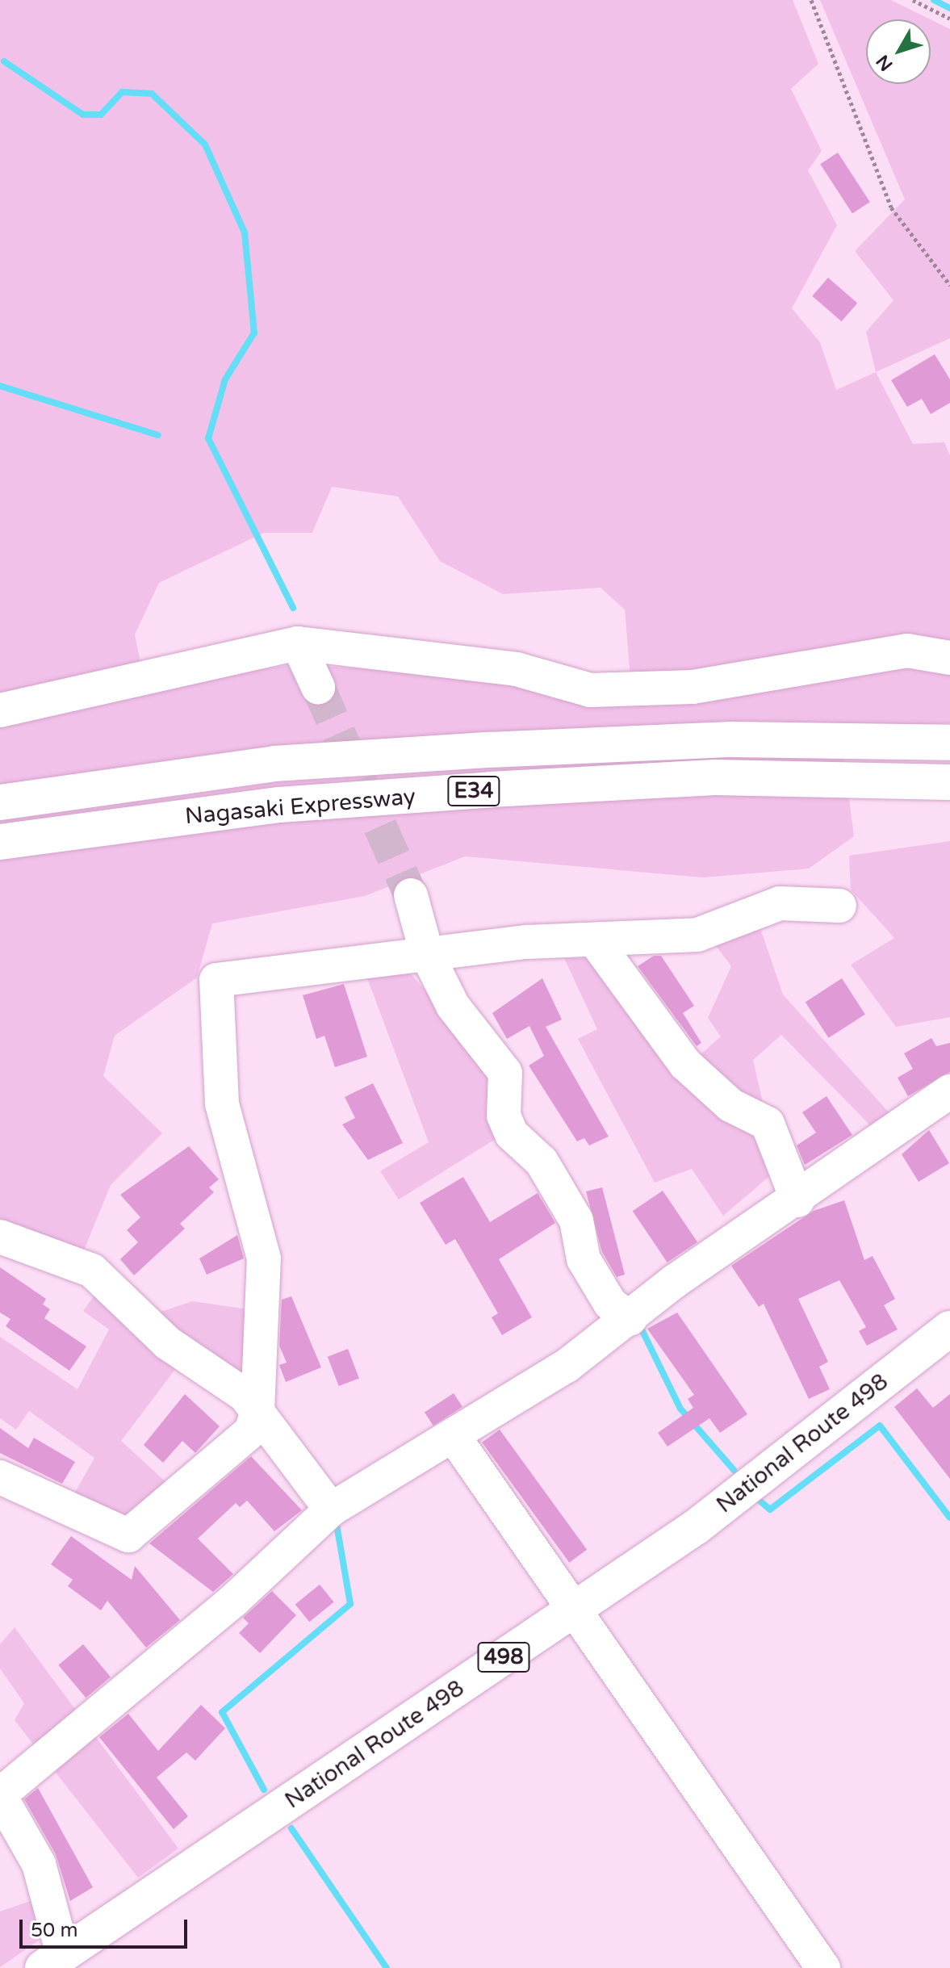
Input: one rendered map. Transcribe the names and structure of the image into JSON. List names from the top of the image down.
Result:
{
  "streets": {
    "highway": [
      "E34",
      "Nagasaki Expressway",
      "National Route 498",
      "498"
    ]
  },
  "scale_bar": "50 m",
  "north": "bottom left"
}
